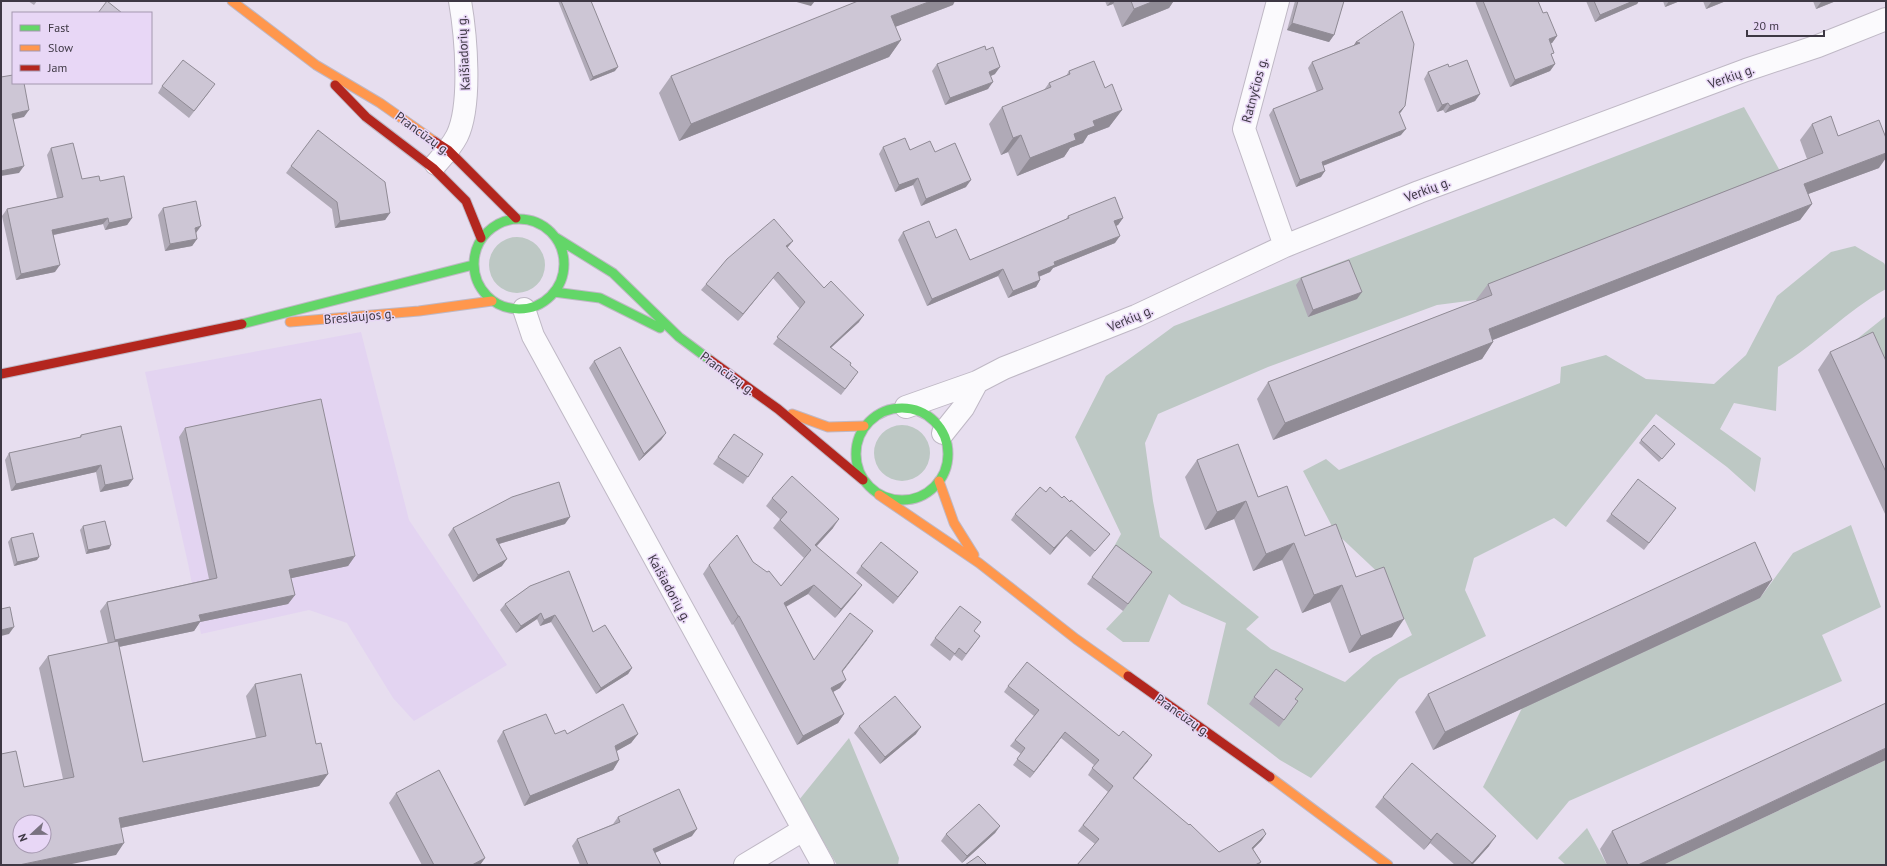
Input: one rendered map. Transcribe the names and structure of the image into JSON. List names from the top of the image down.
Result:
{
  "streets": {
    "street": [
      "Kaišiadorių g.",
      "Verkių g.",
      "Ratnyčios g.",
      "Prancūzų g.",
      "Breslaujos g."
    ]
  },
  "crossings": [
    ["Kaišiadorių g.", "Prancūzų g."],
    ["Kaišiadorių g.", "Breslaujos g."],
    ["Verkių g.", "Ratnyčios g."],
    ["Verkių g.", "Prancūzų g."],
    ["Prancūzų g.", "Breslaujos g."]
  ],
  "legend": ["Fast", "Slow", "Jam"],
  "scale_bar": "20 m",
  "north": "left"
}
